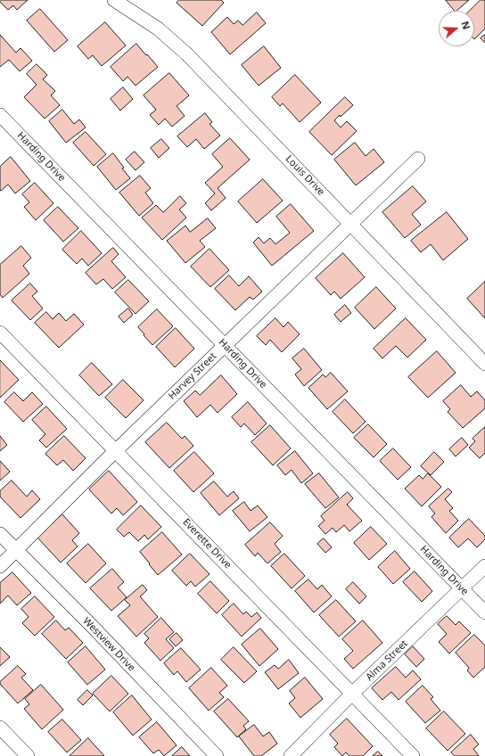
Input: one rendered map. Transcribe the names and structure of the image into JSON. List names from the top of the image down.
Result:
{
  "streets": {
    "street": [
      "Harding Drive",
      "Louis Drive",
      "Harvey Street",
      "Everette Drive",
      "Westview Drive",
      "Alma Street"
    ]
  },
  "crossings": [
    ["Harding Drive", "Harvey Street"],
    ["Harding Drive", "Alma Street"],
    ["Louis Drive", "Harvey Street"],
    ["Harvey Street", "Everette Drive"],
    ["Harvey Street", "Westview Drive"],
    ["Everette Drive", "Alma Street"]
  ],
  "north": "right"
}
